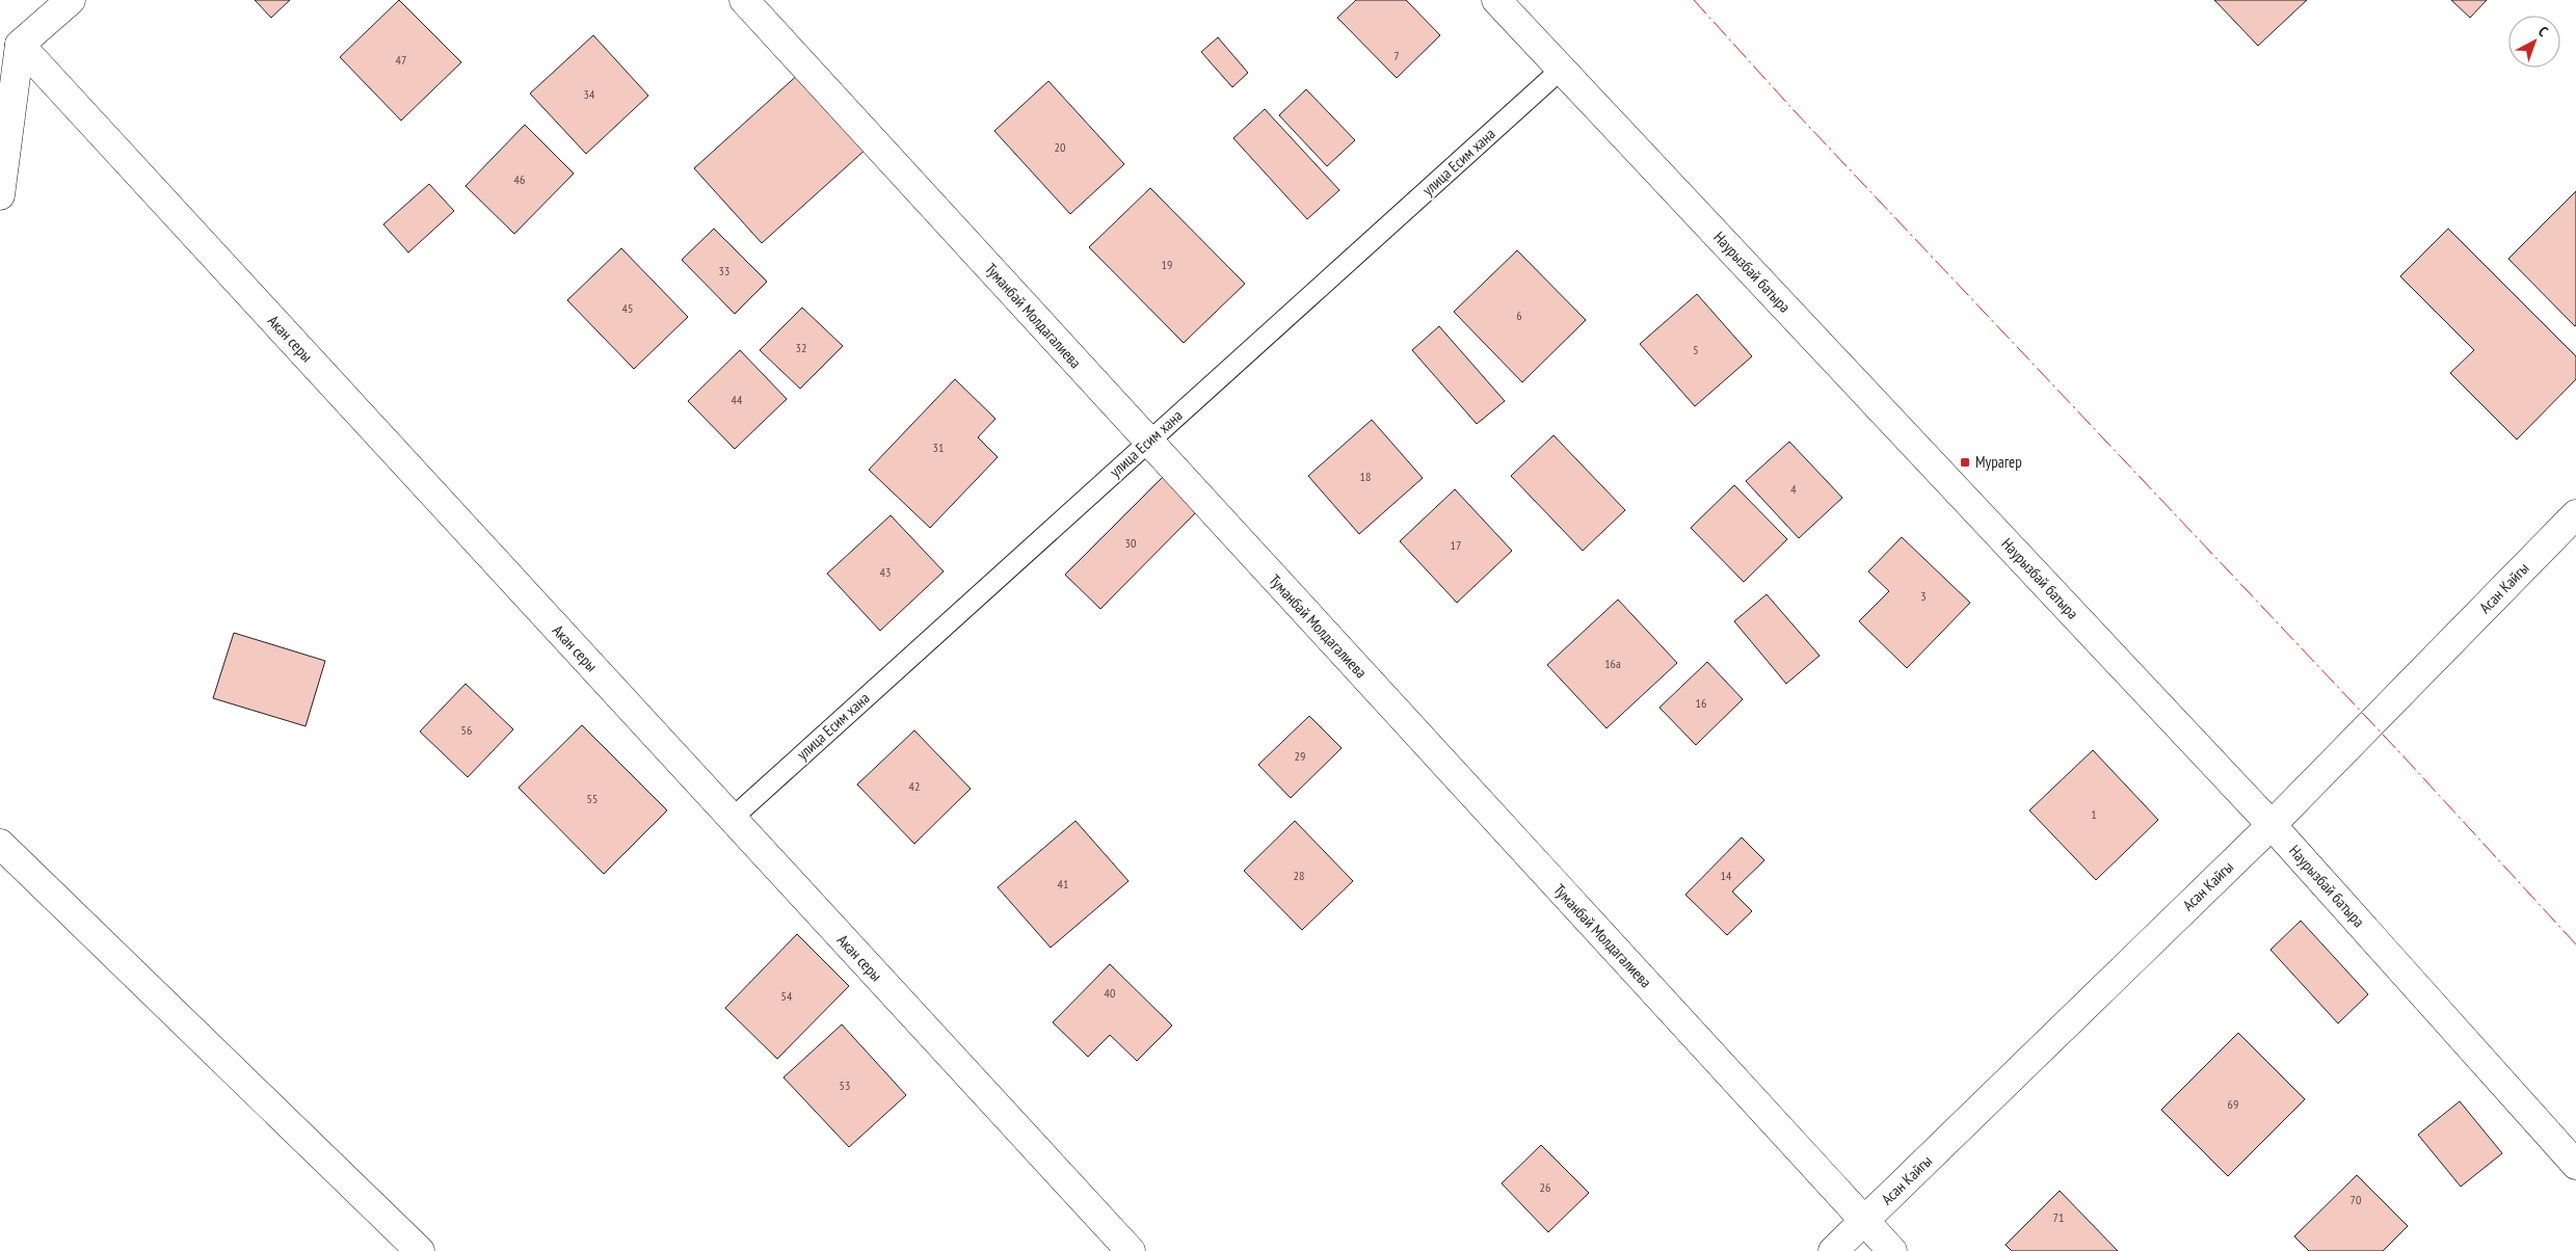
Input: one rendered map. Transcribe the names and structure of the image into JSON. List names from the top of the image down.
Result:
{
  "streets": {
    "street": [
      "Наурызбай батыра",
      "Туманбай Молдагалиева",
      "Акан серы",
      "Асан Кайгы"
    ],
    "lane": ["улица Есим хана"]
  },
  "crossings": [
    ["улица Есим хана", "Наурызбай батыра"],
    ["улица Есим хана", "Туманбай Молдагалиева"],
    ["улица Есим хана", "Акан серы"],
    ["Наурызбай батыра", "Асан Кайгы"],
    ["Туманбай Молдагалиева", "Асан Кайгы"]
  ],
  "places": {
    "transit": ["Мурагер"]
  },
  "house_numbers": [
    "7",
    "47",
    "34",
    "20",
    "46",
    "19",
    "33",
    "45",
    "6",
    "32",
    "5",
    "44",
    "31",
    "18",
    "4",
    "30",
    "17",
    "43",
    "3",
    "16а",
    "16",
    "56",
    "29",
    "42",
    "55",
    "1",
    "28",
    "14",
    "41",
    "40",
    "54",
    "53",
    "69",
    "26",
    "70",
    "71"
  ],
  "north": "top right"
}
